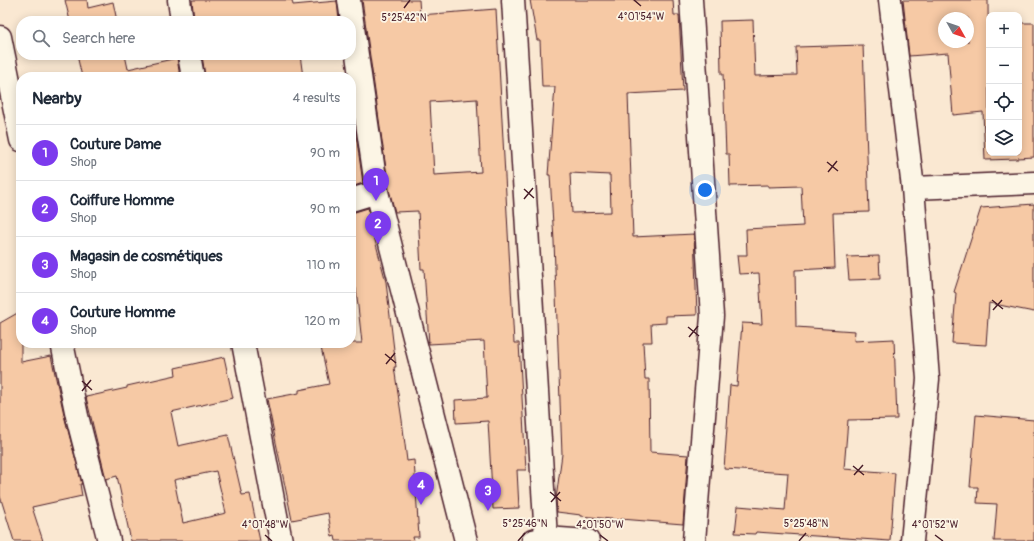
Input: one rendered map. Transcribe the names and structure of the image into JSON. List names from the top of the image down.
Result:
{
  "north": "bottom right",
  "page": {
    "map_buttons": ["+", "−"],
    "search": "Search here",
    "heading": ["Nearby", "4 results"],
    "list": [
      {
        "mark": "1",
        "name": "Couture Dame",
        "note": "Shop",
        "value": "90 m"
      },
      {
        "mark": "2",
        "name": "Coiffure Homme",
        "note": "Shop",
        "value": "90 m"
      },
      {
        "mark": "3",
        "name": "Magasin de cosmétiques",
        "note": "Shop",
        "value": "110 m"
      },
      {
        "mark": "4",
        "name": "Couture Homme",
        "note": "Shop",
        "value": "120 m"
      }
    ],
    "pins": [
      "1",
      "2",
      "4",
      "3"
    ]
  },
  "coordinates": [
    "4°01'54\"W",
    "5°25'42\"N",
    "5°25'46\"N",
    "5°25'48\"N",
    "4°01'48\"W",
    "4°01'50\"W",
    "4°01'52\"W"
  ]
}
